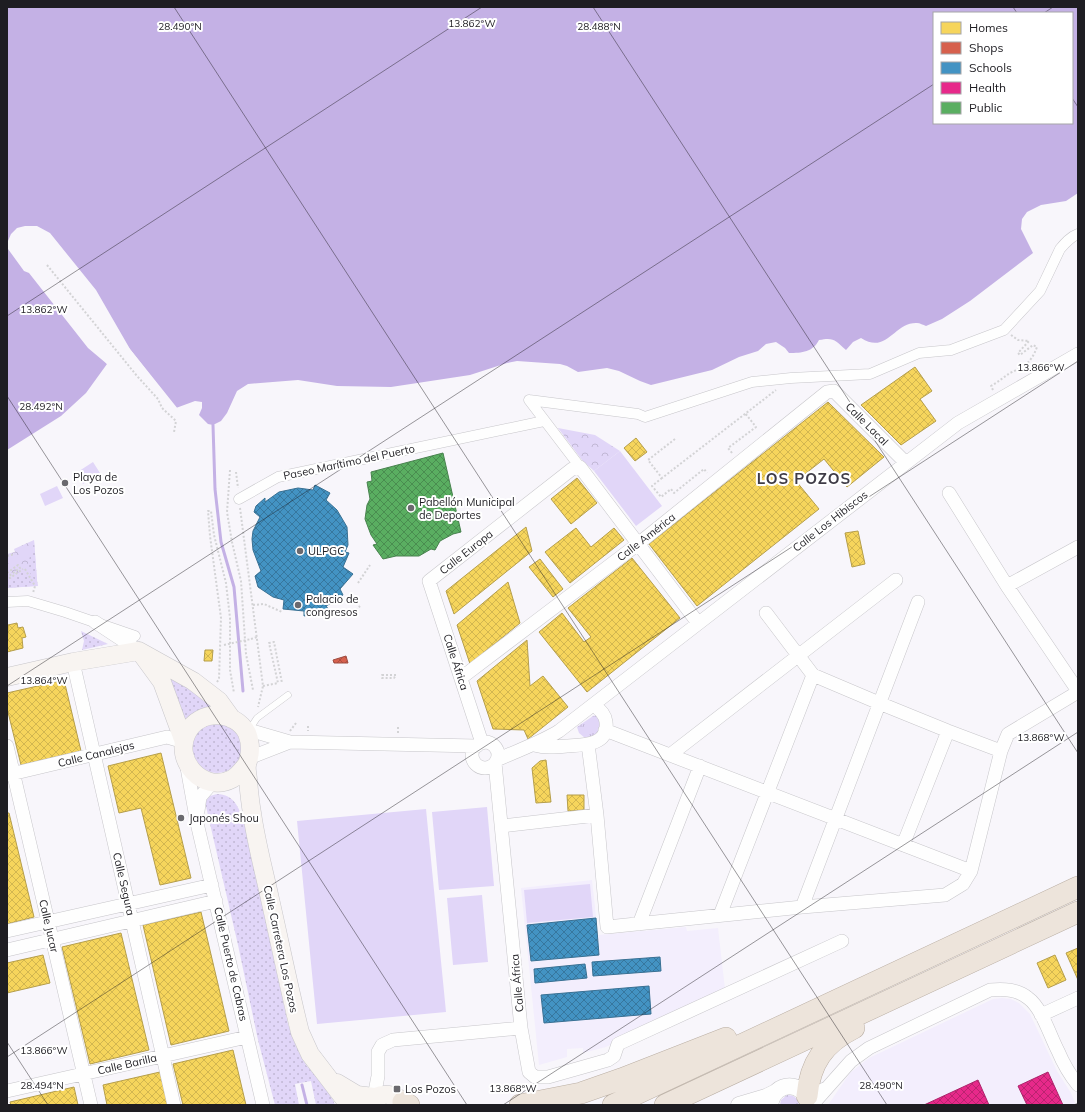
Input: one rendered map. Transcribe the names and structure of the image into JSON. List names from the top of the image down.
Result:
{
  "streets": {
    "main road": ["Calle Carretera Los Pozos"],
    "street": [
      "Calle Lacal",
      "Paseo Marítimo del Puerto",
      "Calle Los Hibiscos",
      "Calle América",
      "Calle Europa",
      "Calle África",
      "Calle Canalejas",
      "Calle Segura",
      "Calle Jucar",
      "Calle Puerto de Cabras",
      "Calle Barilla"
    ]
  },
  "crossings": [
    ["Calle Lacal", "Calle Los Hibiscos"],
    ["Calle Lacal", "Calle América"],
    ["Calle América", "Calle África"],
    ["Calle Europa", "Calle África"],
    ["Calle Canalejas", "Calle Segura"],
    ["Calle Canalejas", "Calle Jucar"],
    ["Calle Canalejas", "Calle Carretera Los Pozos"],
    ["Calle Canalejas", "Calle Puerto de Cabras"],
    ["Calle Segura", "Calle Barilla"],
    ["Calle Jucar", "Calle Barilla"],
    ["Calle Carretera Los Pozos", "Calle Puerto de Cabras"],
    ["Calle Puerto de Cabras", "Calle Barilla"]
  ],
  "districts": ["LOS POZOS"],
  "places": {
    "other": [
      "Playa de Los Pozos",
      "Pabellón Municipal de Deportes",
      "ULPGC",
      "Palacio de congresos",
      "Japonés Shou"
    ],
    "transit": ["Los Pozos"]
  },
  "legend": [
    "Homes",
    "Shops",
    "Schools",
    "Health",
    "Public"
  ],
  "coordinates": [
    "13.862°W",
    "28.490°N",
    "28.488°N",
    "13.866°W",
    "28.492°N",
    "13.864°W",
    "13.868°W",
    "28.494°N"
  ]
}
